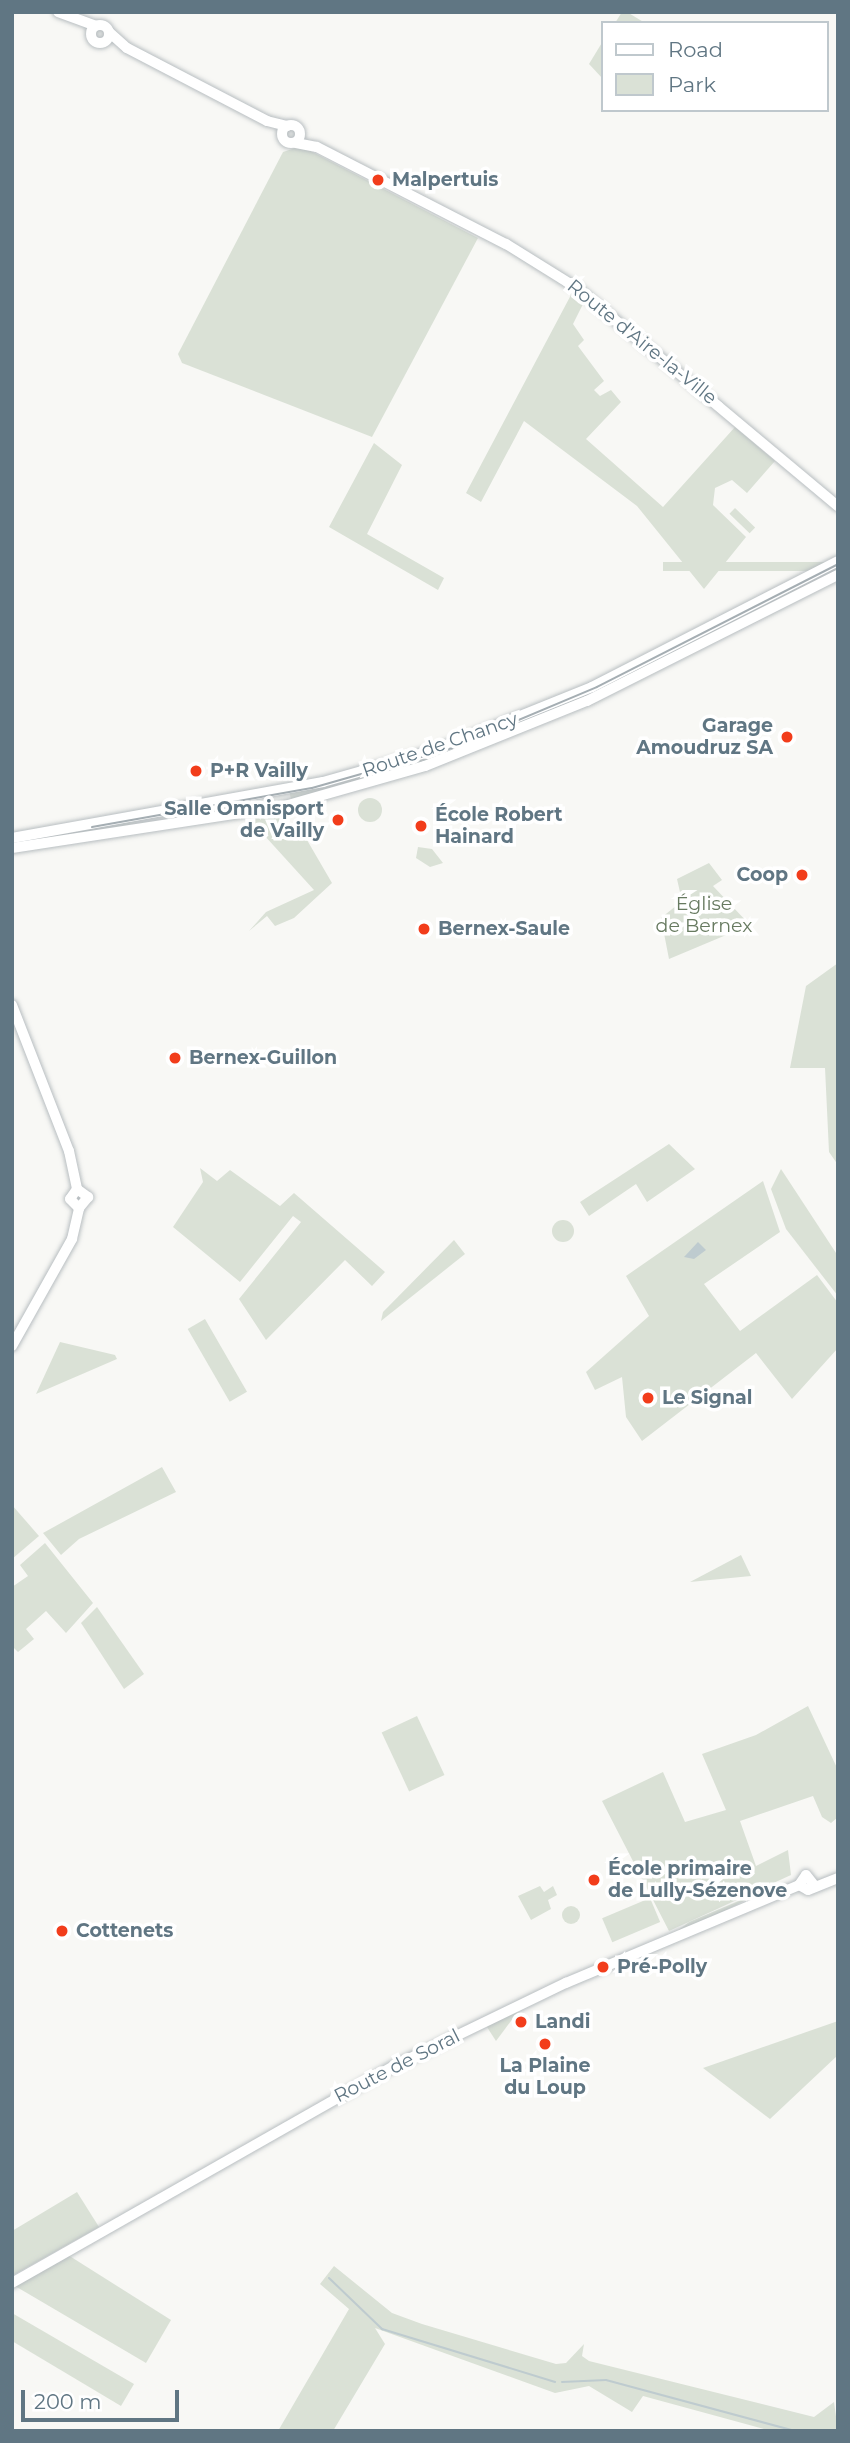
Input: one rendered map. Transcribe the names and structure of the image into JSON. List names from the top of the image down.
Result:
{
  "streets": {
    "main road": ["Route d'Aire-la-Ville", "Route de Chancy", "Route de Soral"]
  },
  "parks": ["Église de Bernex"],
  "places": [
    "Malpertuis",
    "Garage Amoudruz SA",
    "P+R Vailly",
    "Salle Omnisport de Vailly",
    "École Robert Hainard",
    "Coop",
    "Bernex-Saule",
    "Bernex-Guillon",
    "Le Signal",
    "École primaire de Lully-Sézenove",
    "Cottenets",
    "Pré-Polly",
    "Landi",
    "La Plaine du Loup"
  ],
  "legend": ["Road", "Park"],
  "scale_bar": "200 m"
}
